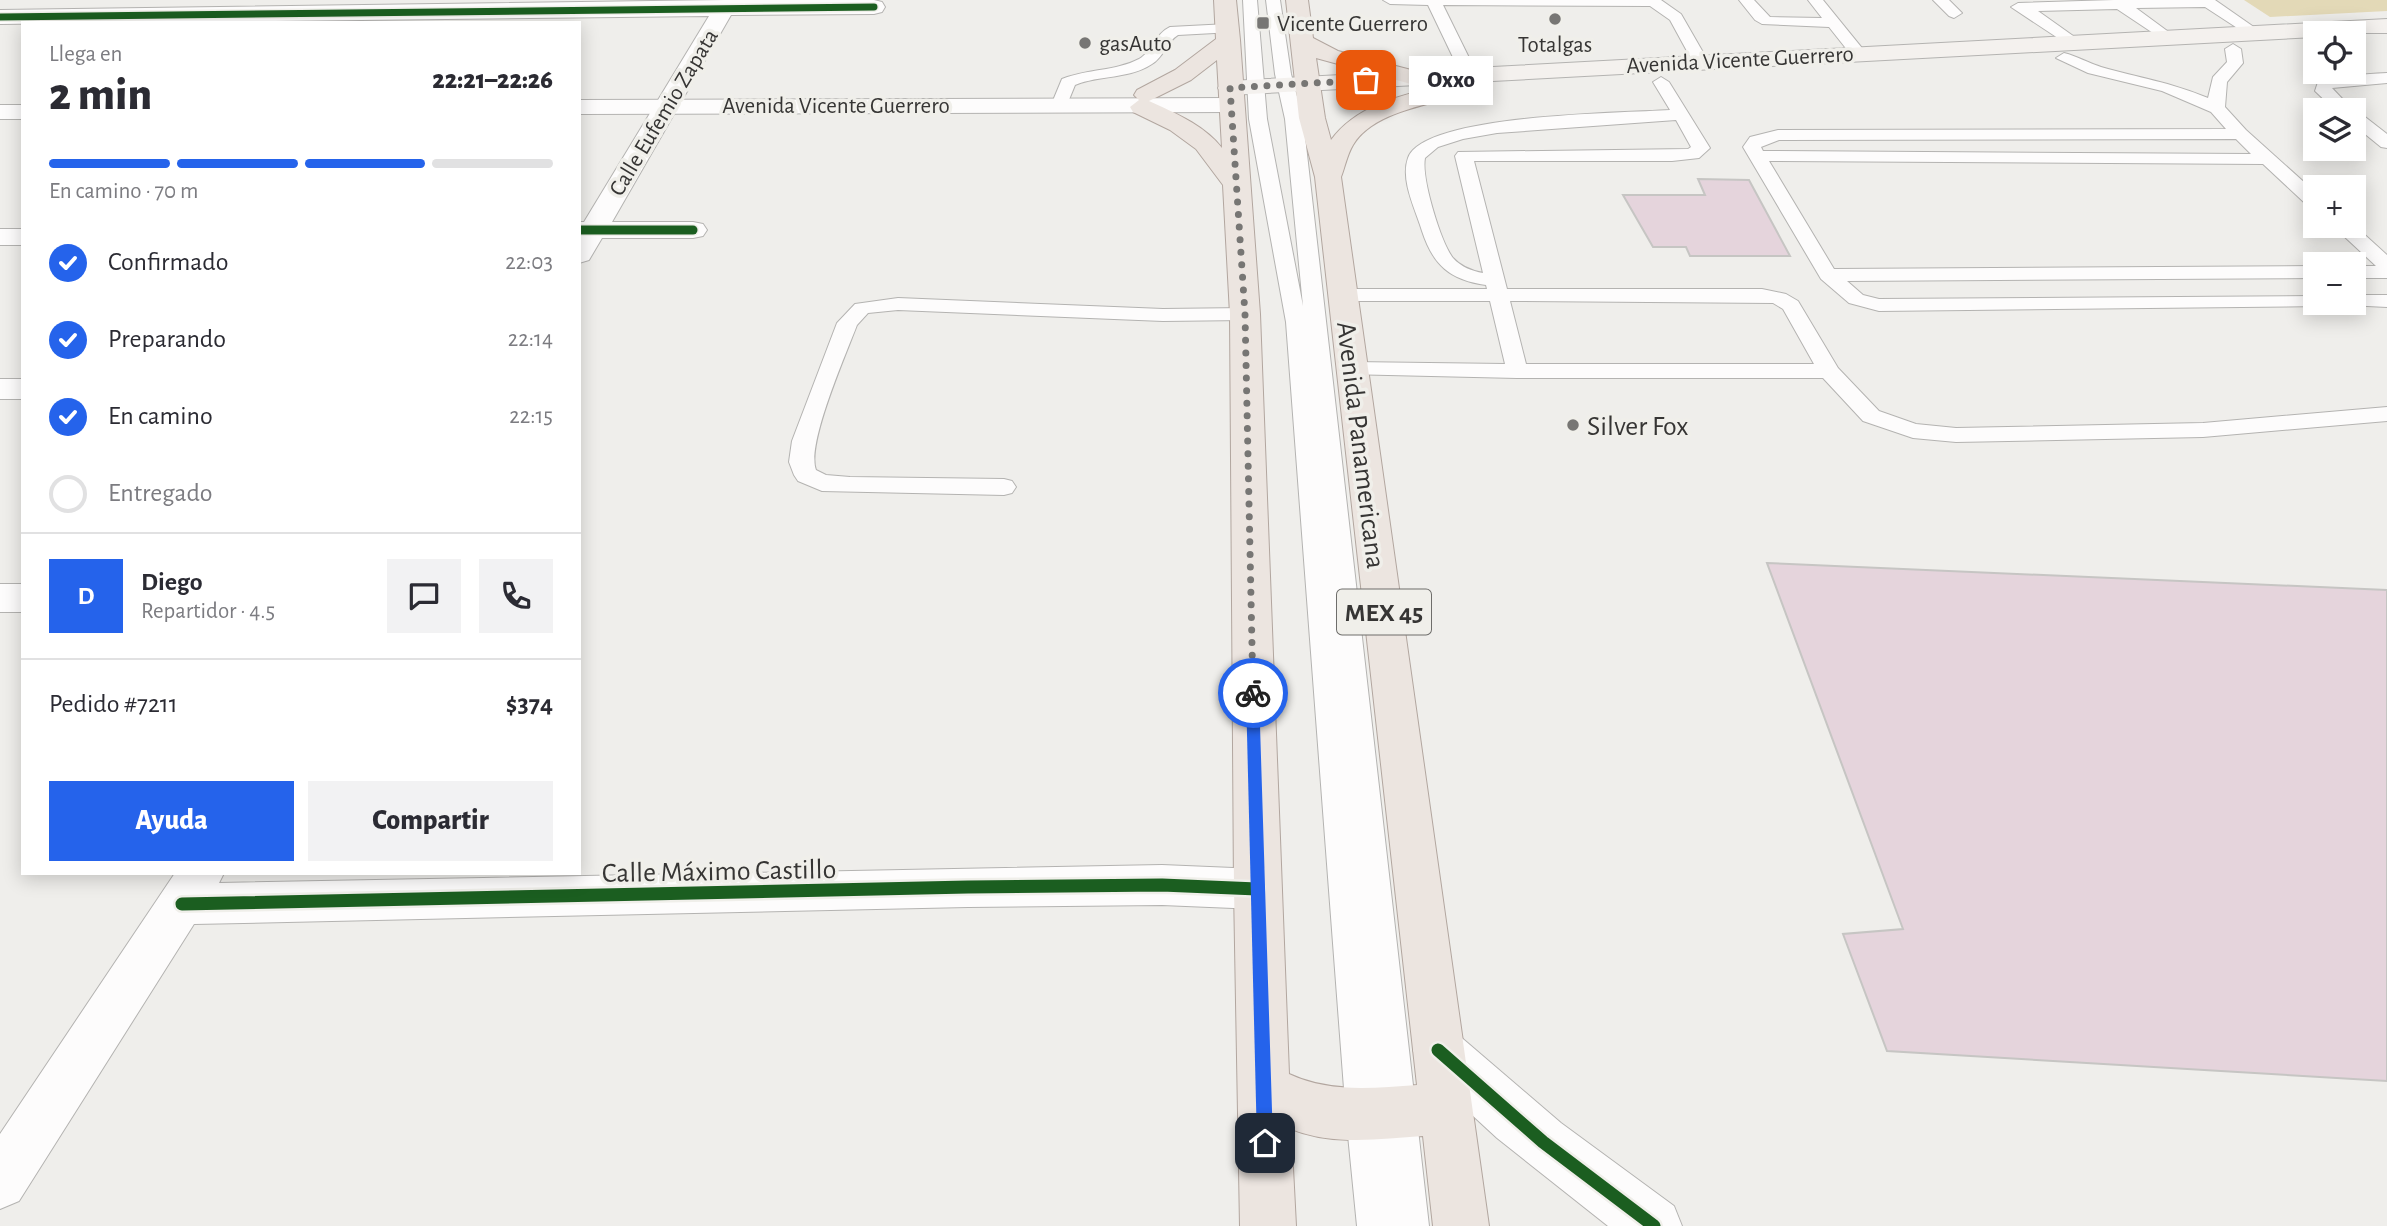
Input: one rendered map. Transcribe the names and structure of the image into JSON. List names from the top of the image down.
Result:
{
  "streets": {
    "main road": ["Avenida Vicente Guerrero", "Avenida Panamericana", "MEX 45"],
    "street": ["Calle Eufemio Zapata", "Calle Máximo Castillo"]
  },
  "crossings": [
    ["Avenida Vicente Guerrero", "Calle Eufemio Zapata"],
    ["Avenida Vicente Guerrero", "Avenida Panamericana"]
  ],
  "places": {
    "other": [
      "Totalgas",
      "gasAuto",
      "Oxxo",
      "Silver Fox"
    ],
    "transit": ["Vicente Guerrero"]
  },
  "page": {
    "map_buttons": ["+", "−"],
    "heading": ["2 min", "Llega en", "22:21–22:26"],
    "panel": [
      "Diego",
      "Repartidor · 4.5",
      "Pedido #7211",
      "$374"
    ],
    "bubble": "Oxxo",
    "bar": "En camino · 70 m",
    "list": [
      ["Confirmado", "22:03"],
      ["Preparando", "22:14"],
      ["En camino", "22:15"],
      "Entregado"
    ],
    "round": "D",
    "buttons": ["Ayuda", "Compartir"]
  }
}
